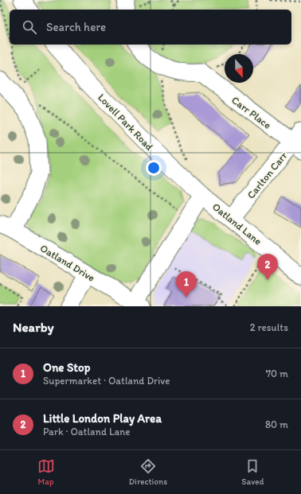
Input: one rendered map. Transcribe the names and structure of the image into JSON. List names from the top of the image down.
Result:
{
  "streets": {
    "street": [
      "Carr Place",
      "Lovell Park Road",
      "Carlton Carr",
      "Oatland Lane",
      "Oatland Drive"
    ]
  },
  "crossings": [
    ["Carr Place", "Carlton Carr"],
    ["Lovell Park Road", "Oatland Lane"],
    ["Lovell Park Road", "Oatland Drive"],
    ["Carlton Carr", "Oatland Lane"],
    ["Oatland Lane", "Oatland Drive"]
  ],
  "north": "bottom",
  "page": {
    "search": "Search here",
    "pins": ["2", "1"],
    "heading": ["Nearby", "2 results"],
    "list": [
      {
        "mark": "1",
        "name": "One Stop",
        "note": "Supermarket · Oatland Drive",
        "value": "70 m"
      },
      {
        "mark": "2",
        "name": "Little London Play Area",
        "note": "Park · Oatland Lane",
        "value": "80 m"
      }
    ],
    "nav": ["Map", "Directions", "Saved"]
  }
}
